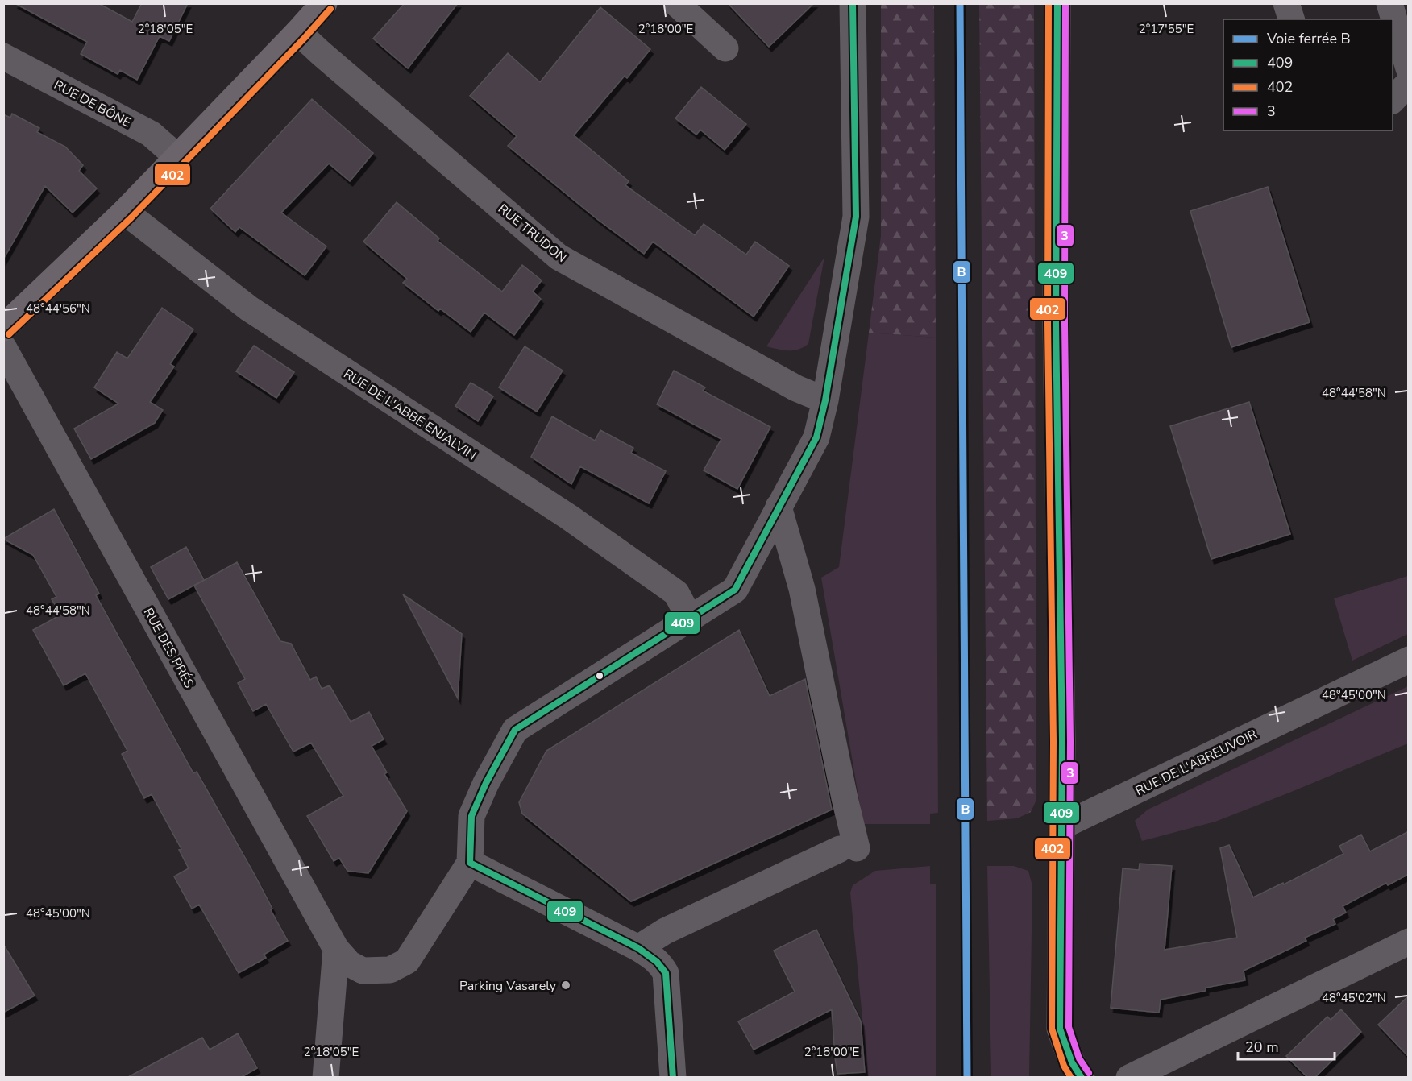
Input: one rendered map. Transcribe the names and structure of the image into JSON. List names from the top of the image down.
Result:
{
  "streets": {
    "street": [
      "RUE DE BÔNE",
      "RUE TRUDON",
      "RUE DE L'ABBÉ ENJALVIN",
      "RUE DES PRÉS",
      "RUE DE L'ABREUVOIR"
    ]
  },
  "places": ["Parking Vasarely"],
  "lines": [
    "rail line B",
    "transit line 409",
    "transit line 402",
    "transit line 3"
  ],
  "legend": [
    "Voie ferrée B",
    "409",
    "402",
    "3"
  ],
  "scale_bar": "20 m",
  "coordinates": [
    "2°18'05\"E",
    "2°18'00\"E",
    "2°17'55\"E",
    "48°44'56\"N",
    "48°44'58\"N",
    "48°45'00\"N",
    "48°45'02\"N"
  ]
}
